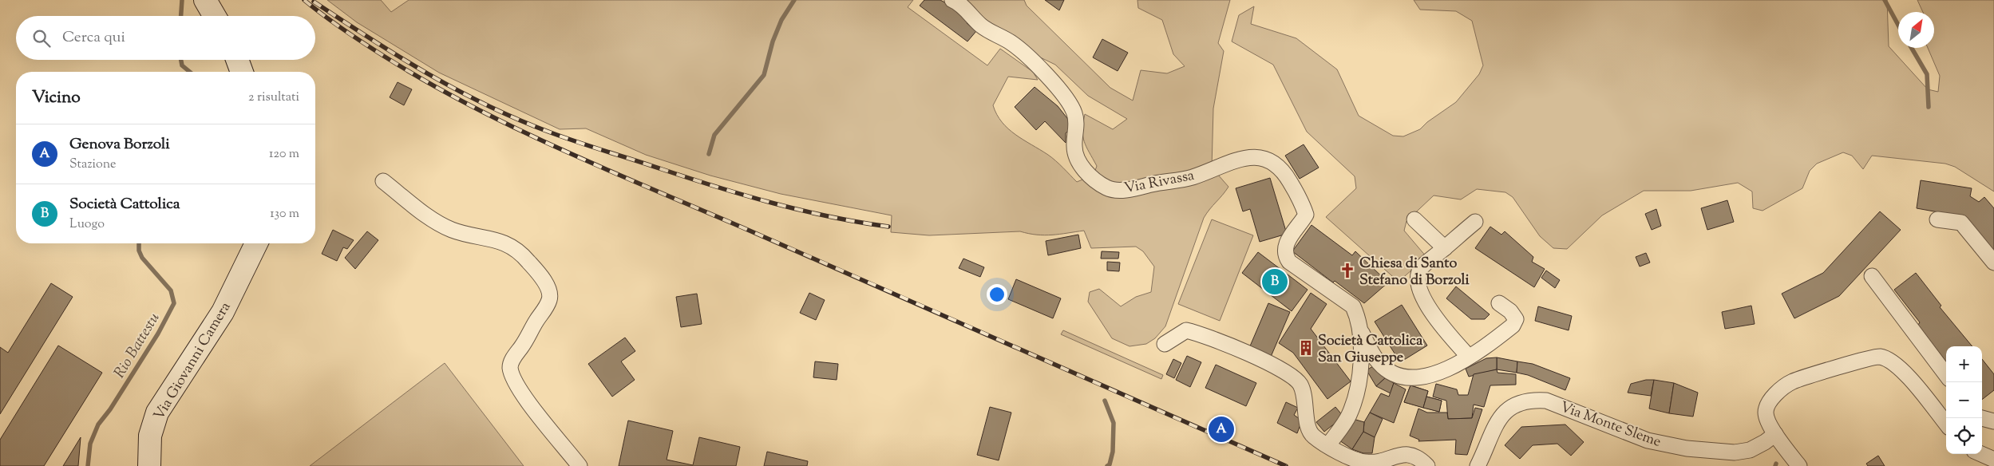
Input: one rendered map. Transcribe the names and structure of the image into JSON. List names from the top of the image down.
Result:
{
  "streets": {
    "street": ["Via Rivassa", "Via Giovanni Camera", "Via Monte Sleme"]
  },
  "water": ["Rio Battestu"],
  "places": {
    "church": ["Chiesa di Santo Stefano di Borzoli"],
    "building": ["Società Cattolica San Giuseppe"]
  },
  "north": "top right",
  "page": {
    "search": "Cerca qui",
    "heading": ["Vicino", "2 risultati"],
    "list": [
      {
        "mark": "A",
        "name": "Genova Borzoli",
        "note": "Stazione",
        "value": "120 m"
      },
      {
        "mark": "B",
        "name": "Società Cattolica",
        "note": "Luogo",
        "value": "130 m"
      }
    ],
    "pins": ["B", "A"],
    "map_buttons": ["+", "−"]
  }
}
